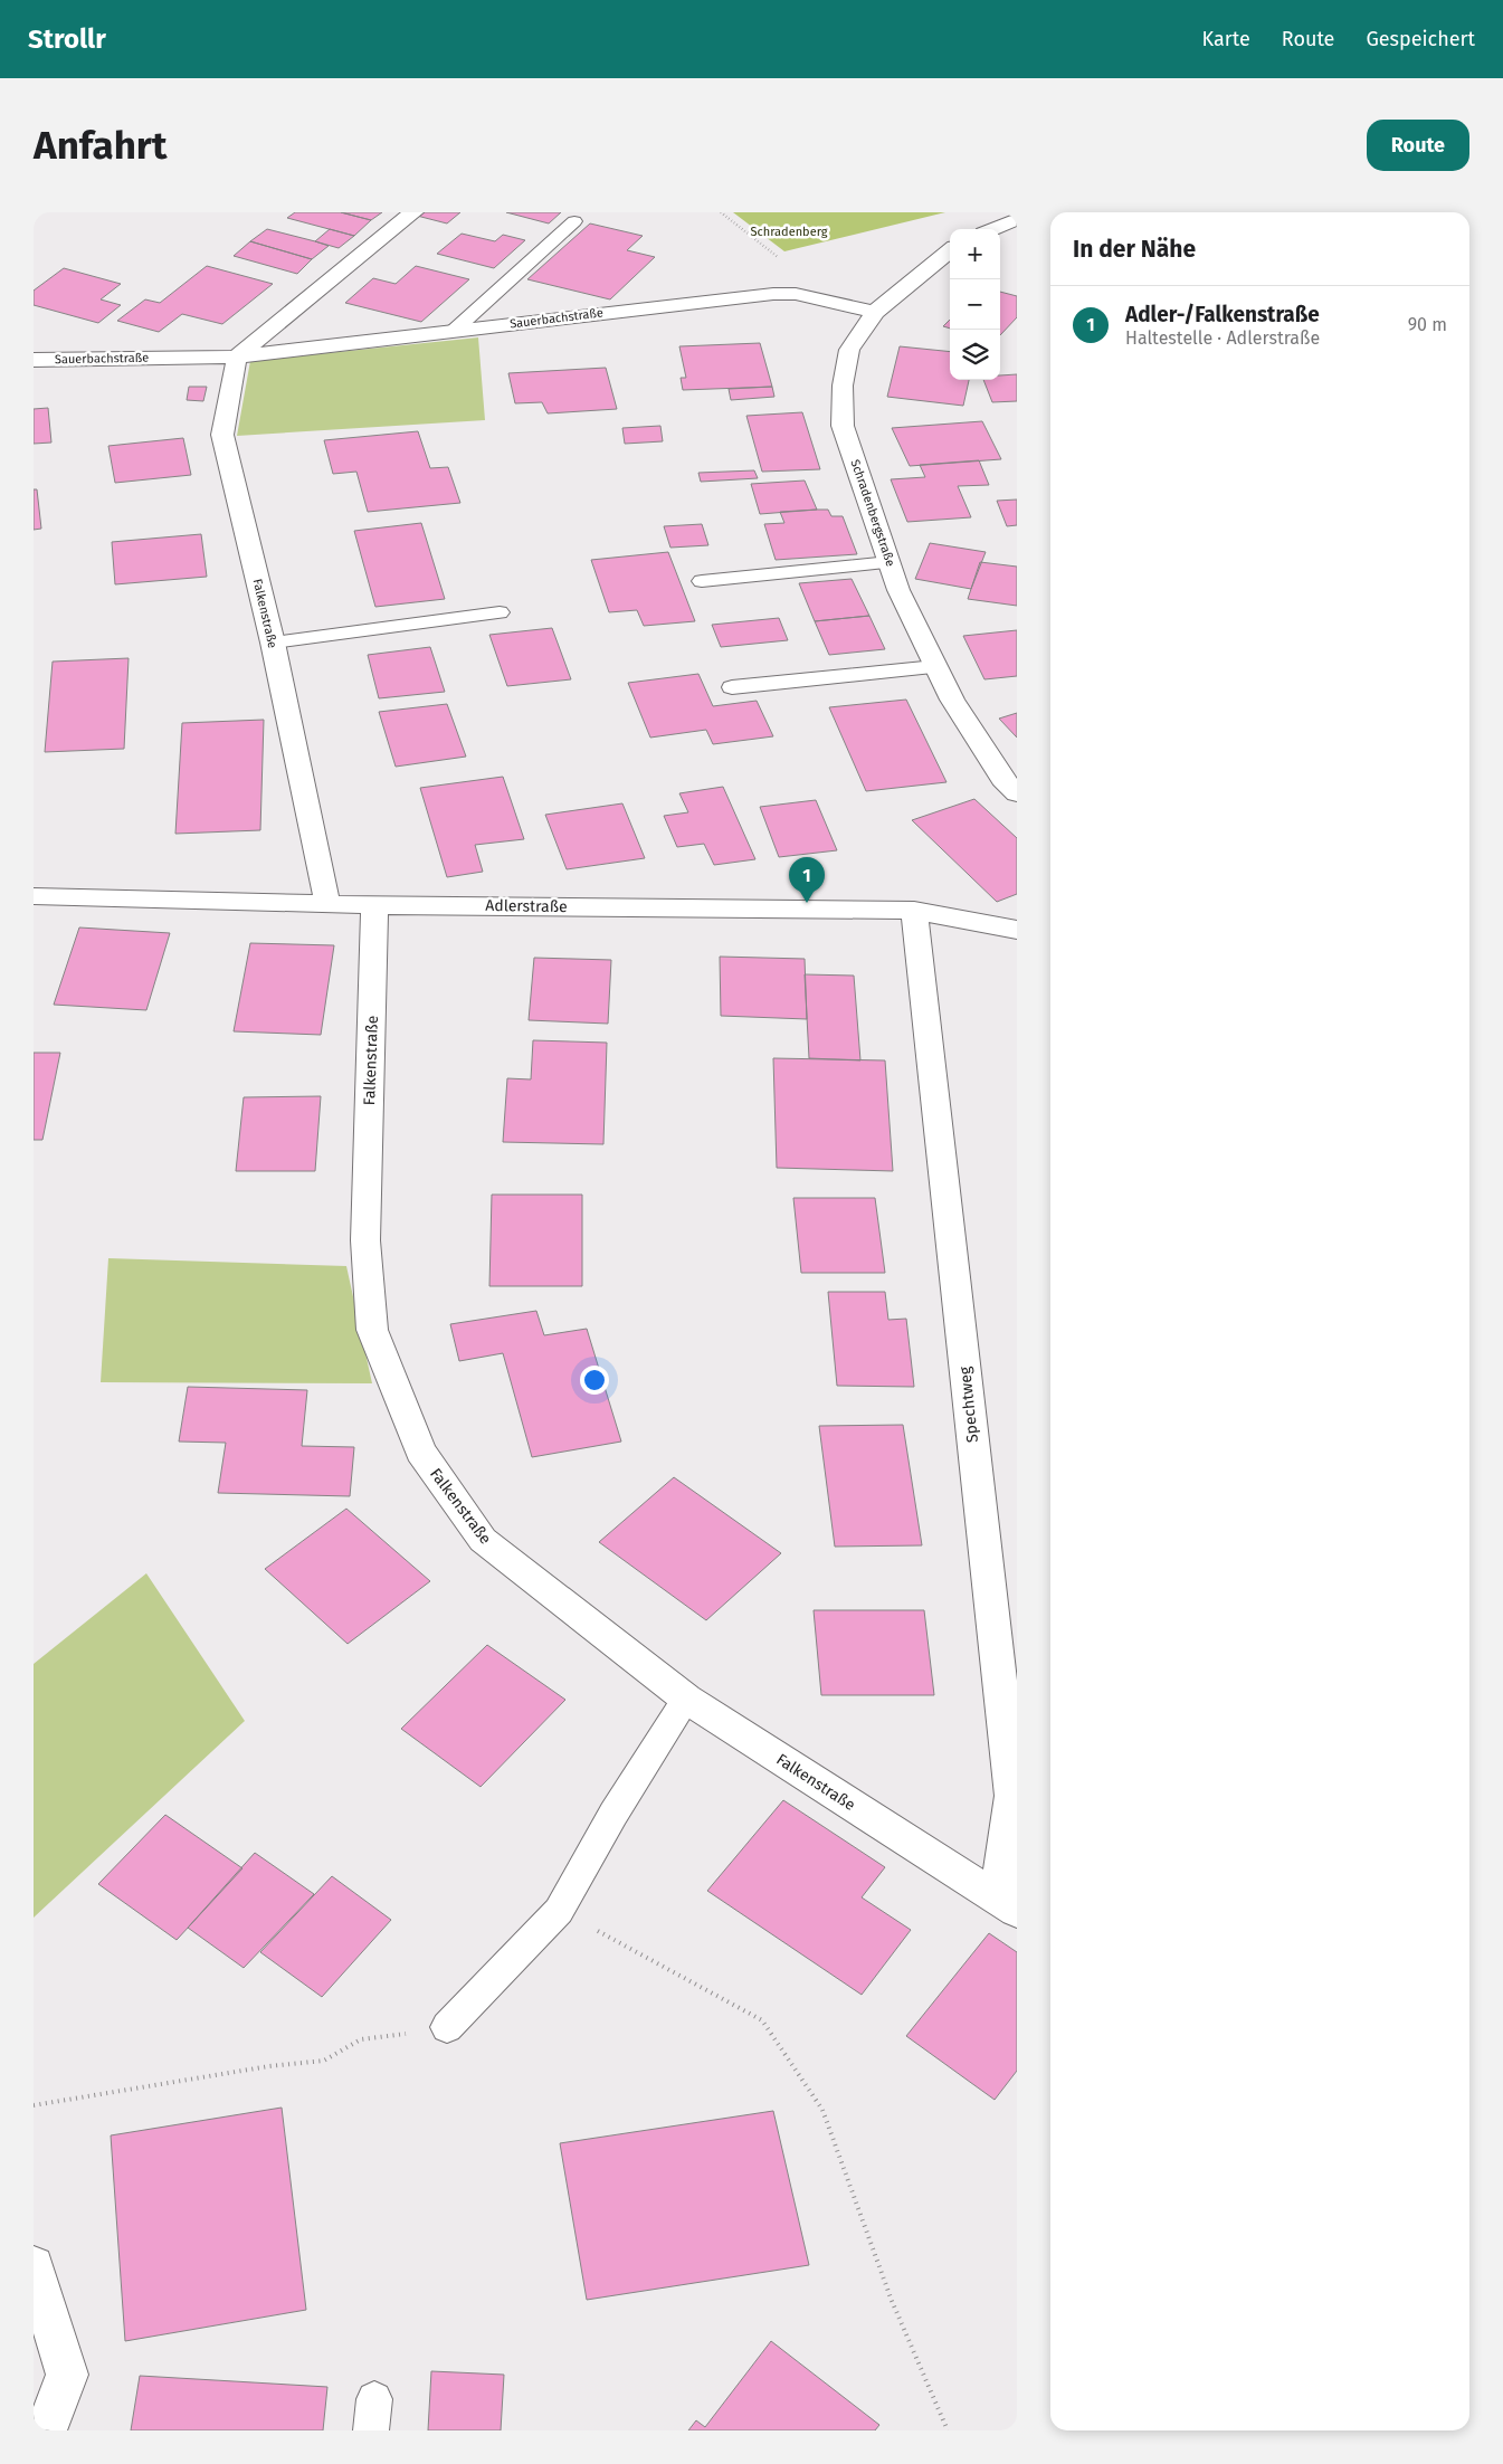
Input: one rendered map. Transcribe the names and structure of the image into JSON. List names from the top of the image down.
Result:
{
  "streets": {
    "street": [
      "Sauerbachstraße",
      "Schradenbergstraße",
      "Falkenstraße",
      "Adlerstraße",
      "Spechtweg"
    ]
  },
  "crossings": [
    ["Sauerbachstraße", "Schradenbergstraße"],
    ["Sauerbachstraße", "Falkenstraße"],
    ["Falkenstraße", "Adlerstraße"],
    ["Falkenstraße", "Spechtweg"],
    ["Adlerstraße", "Spechtweg"]
  ],
  "parks": ["Schradenberg"],
  "page": {
    "header": "Strollr",
    "nav": ["Karte", "Route", "Gespeichert"],
    "buttons": "Route",
    "title": "Anfahrt",
    "heading": "In der Nähe",
    "map_buttons": ["+", "−"],
    "list": [
      {
        "mark": "1",
        "name": "Adler-/Falkenstraße",
        "note": "Haltestelle · Adlerstraße",
        "value": "90 m"
      }
    ],
    "pins": "1"
  }
}
